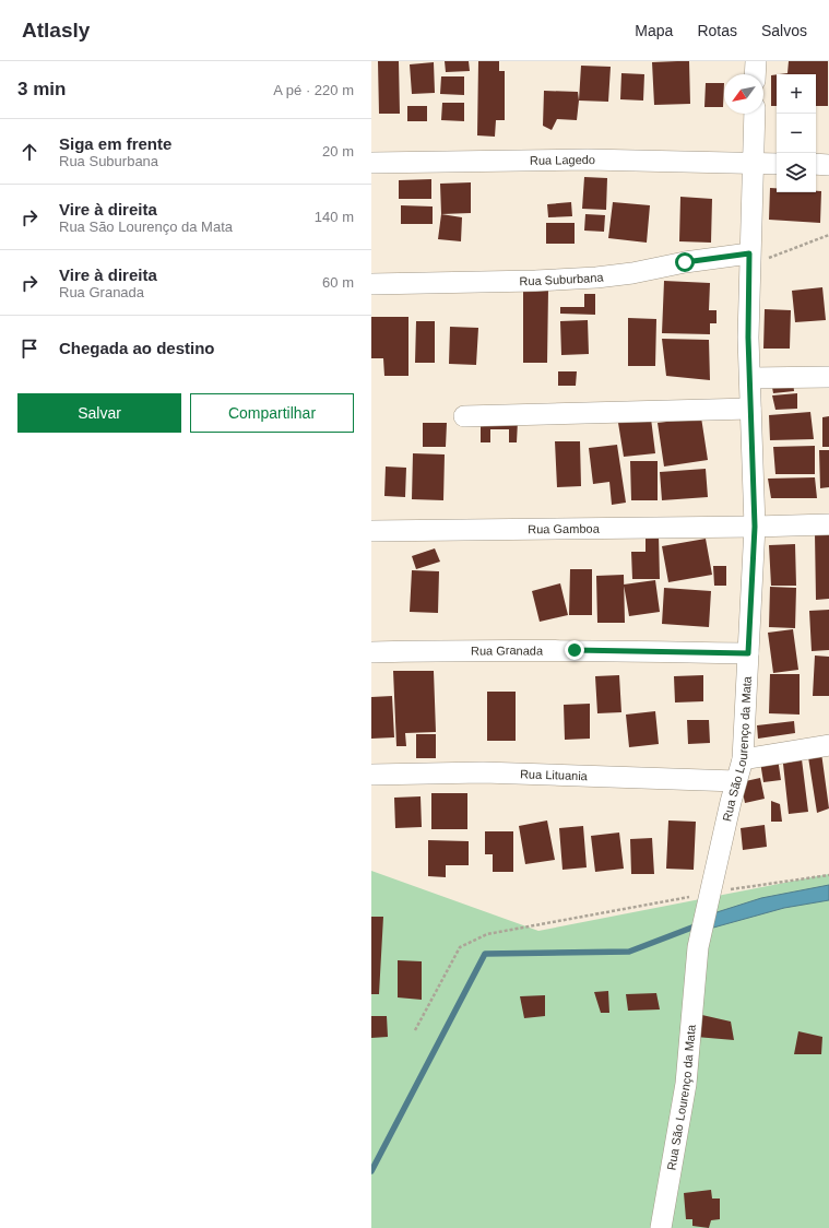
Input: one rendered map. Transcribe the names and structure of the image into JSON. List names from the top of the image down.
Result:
{
  "streets": {
    "street": [
      "Rua Lagedo",
      "Rua Suburbana",
      "Rua Gamboa",
      "Rua Granada",
      "Rua São Lourenço da Mata",
      "Rua Lituania"
    ]
  },
  "crossings": [
    ["Rua Lagedo", "Rua São Lourenço da Mata"],
    ["Rua Suburbana", "Rua São Lourenço da Mata"],
    ["Rua Gamboa", "Rua São Lourenço da Mata"],
    ["Rua Granada", "Rua São Lourenço da Mata"],
    ["Rua São Lourenço da Mata", "Rua Lituania"]
  ],
  "north": "bottom left",
  "page": {
    "header": "Atlasly",
    "nav": ["Mapa", "Rotas", "Salvos"],
    "heading": ["3 min", "A pé · 220 m"],
    "map_buttons": ["+", "−"],
    "list": [
      ["Siga em frente", "Rua Suburbana", "20 m"],
      ["Vire à direita", "Rua São Lourenço da Mata", "140 m"],
      ["Vire à direita", "Rua Granada", "60 m"],
      "Chegada ao destino"
    ],
    "buttons": ["Salvar", "Compartilhar"]
  }
}
